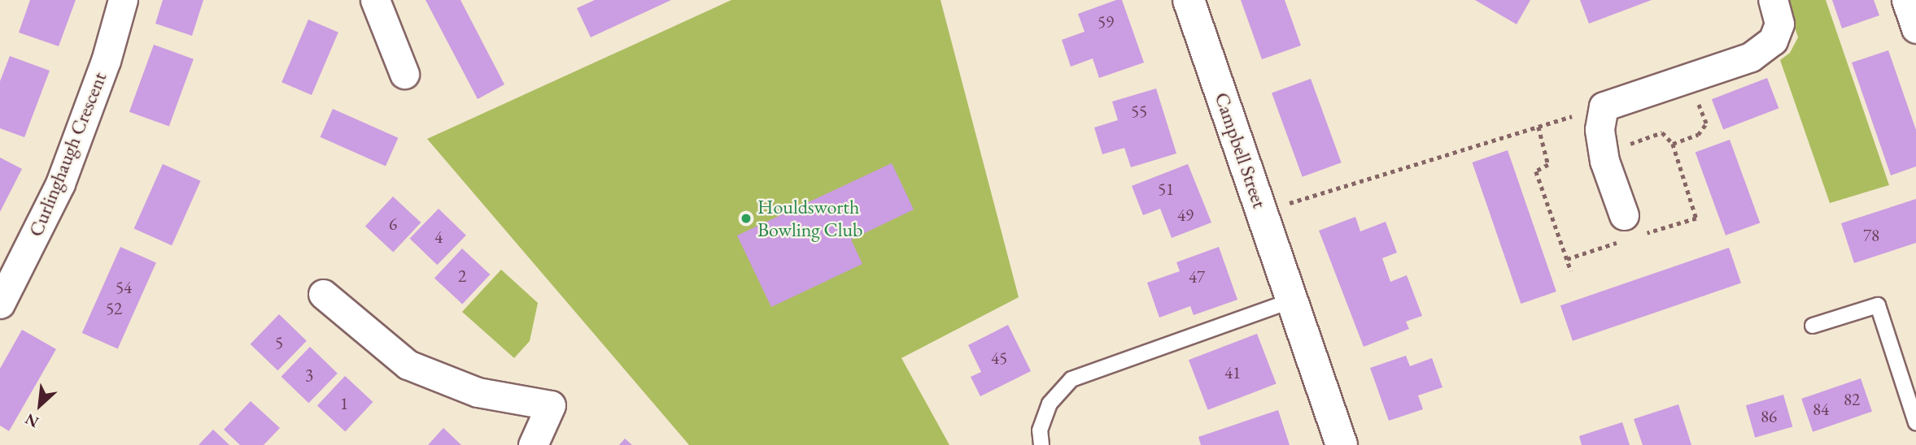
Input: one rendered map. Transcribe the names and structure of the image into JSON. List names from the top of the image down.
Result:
{
  "streets": {
    "street": ["Campbell Street", "Curlinghaugh Crescent"]
  },
  "places": ["Houldsworth Bowling Club"],
  "house_numbers": [
    "59",
    "55",
    "51",
    "49",
    "6",
    "78",
    "4",
    "2",
    "47",
    "54",
    "52",
    "5",
    "45",
    "41",
    "3",
    "82",
    "1",
    "84",
    "86"
  ],
  "north": "bottom left"
}
